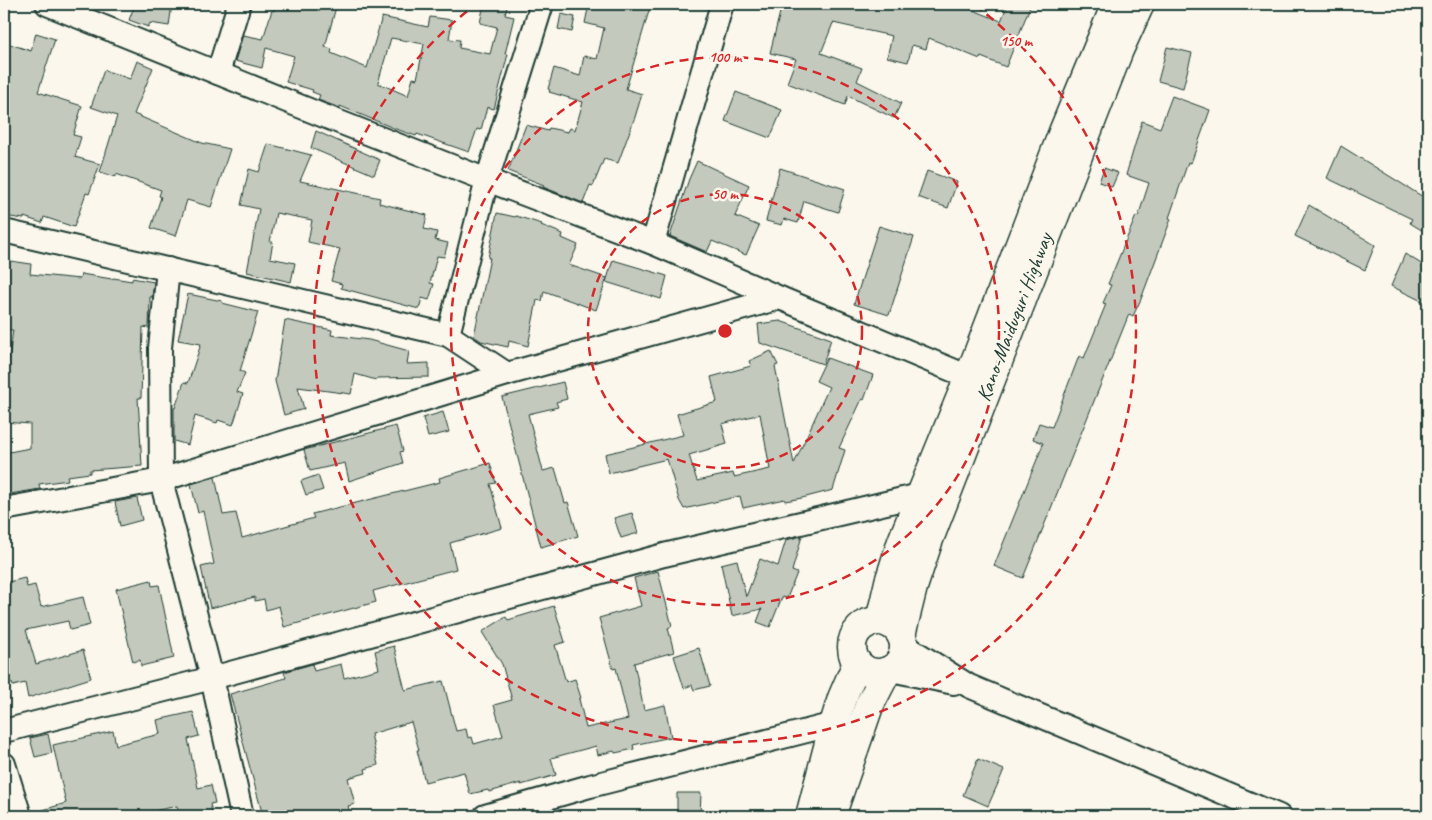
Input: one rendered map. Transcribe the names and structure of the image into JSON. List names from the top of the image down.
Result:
{
  "streets": {
    "highway": ["Kano-Maiduguri Highway"]
  },
  "rings": ["150 m", "100 m", "50 m"]
}
